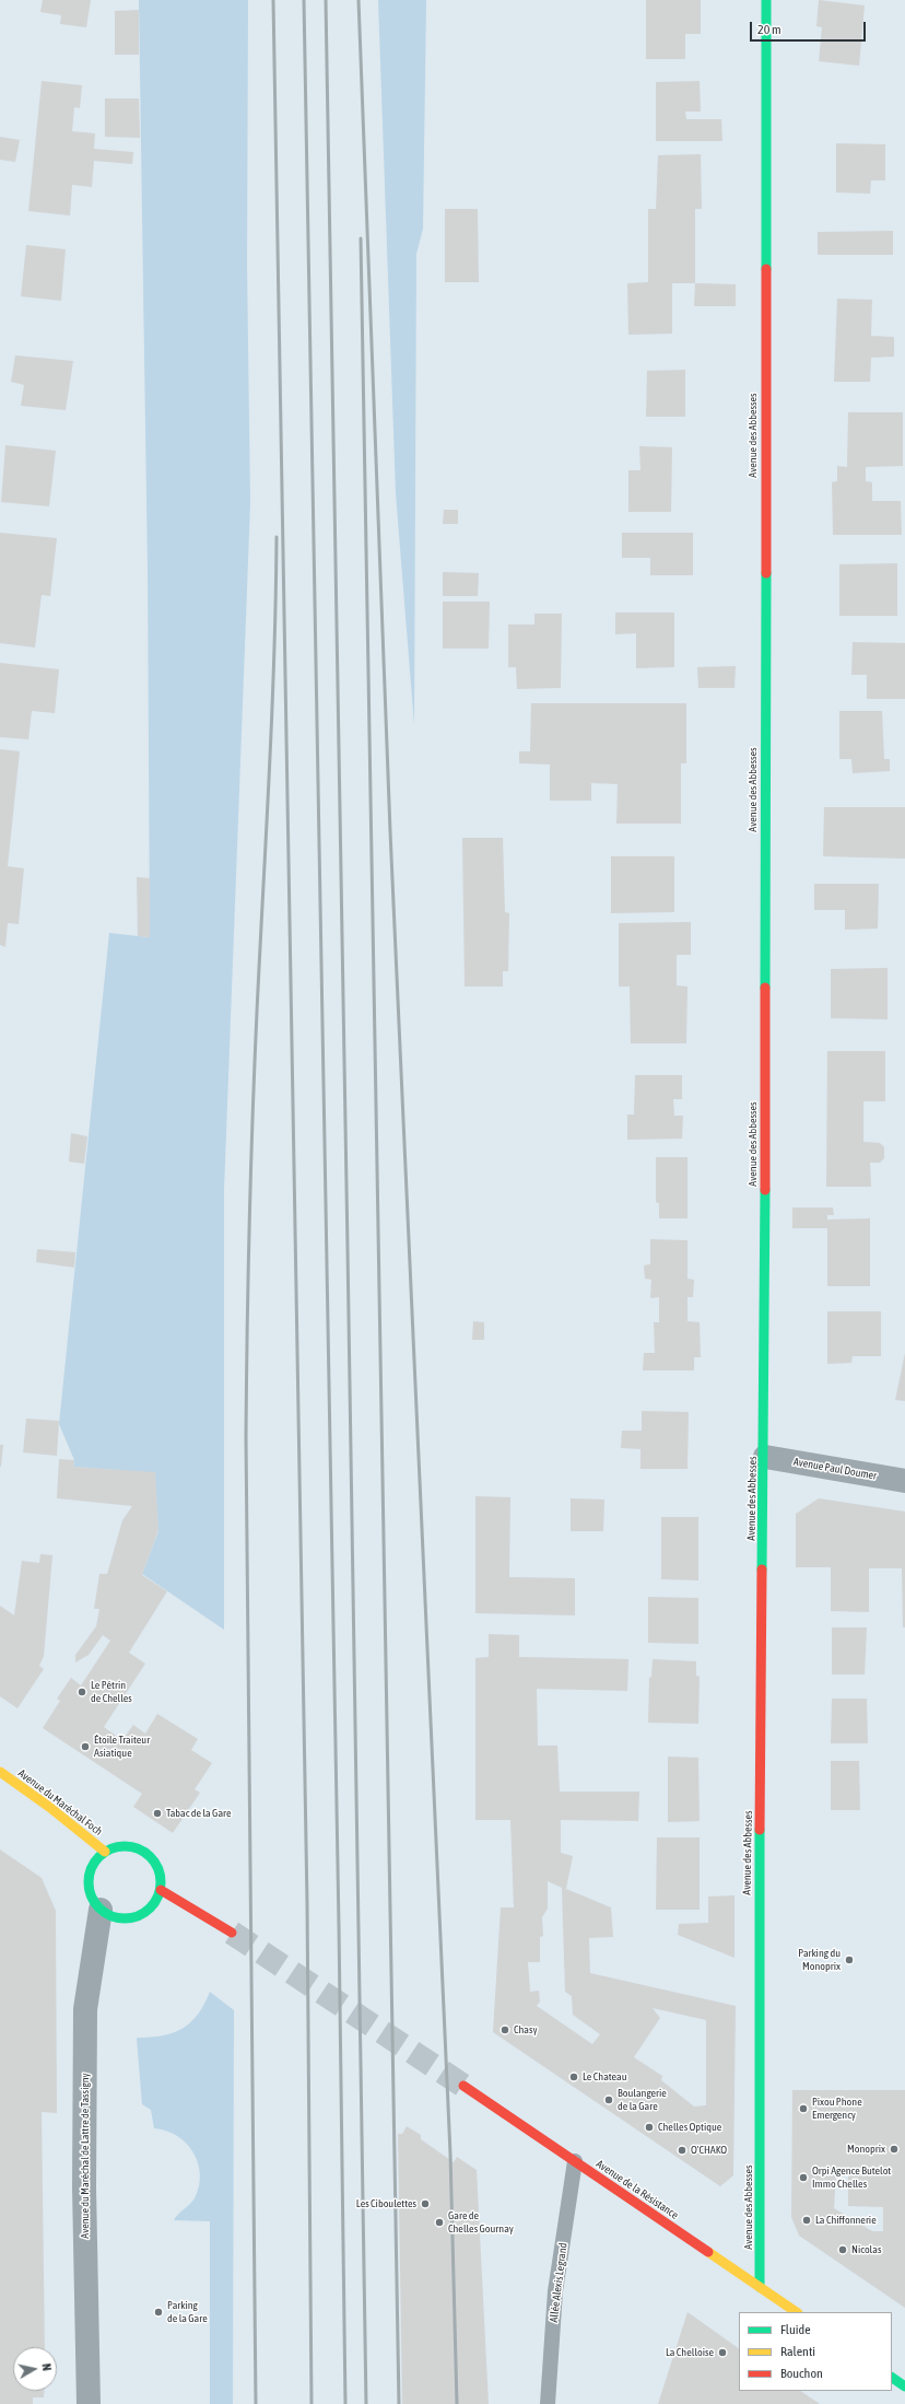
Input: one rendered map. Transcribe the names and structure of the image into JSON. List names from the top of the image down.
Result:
{
  "streets": {
    "street": [
      "Avenue des Abbesses",
      "Avenue Paul Doumer",
      "Avenue du Maréchal Foch",
      "Avenue du Maréchal de Lattre de Tassigny",
      "Avenue de la Résistance"
    ],
    "lane": ["Allée Alexis Legrand"]
  },
  "crossings": [
    ["Avenue des Abbesses", "Avenue Paul Doumer"],
    ["Avenue des Abbesses", "Avenue de la Résistance"],
    ["Avenue du Maréchal Foch", "Avenue du Maréchal de Lattre de Tassigny"],
    ["Avenue de la Résistance", "Allée Alexis Legrand"]
  ],
  "places": [
    "Le Pétrin de Chelles",
    "Étoile Traiteur Asiatique",
    "Tabac de la Gare",
    "Parking du Monoprix",
    "Chasy",
    "Le Chateau",
    "Boulangerie de la Gare",
    "Pixou Phone Emergency",
    "Chelles Optique",
    "Monoprix",
    "O'CHAKO",
    "Orpi Agence Butelot Immo Chelles",
    "Les Ciboulettes",
    "La Chiffonnerie",
    "Gare de Chelles Gournay",
    "Nicolas",
    "Parking de la Gare",
    "La Chelloise"
  ],
  "legend": ["Fluide", "Ralenti", "Bouchon"],
  "scale_bar": "20 m",
  "north": "right"
}
